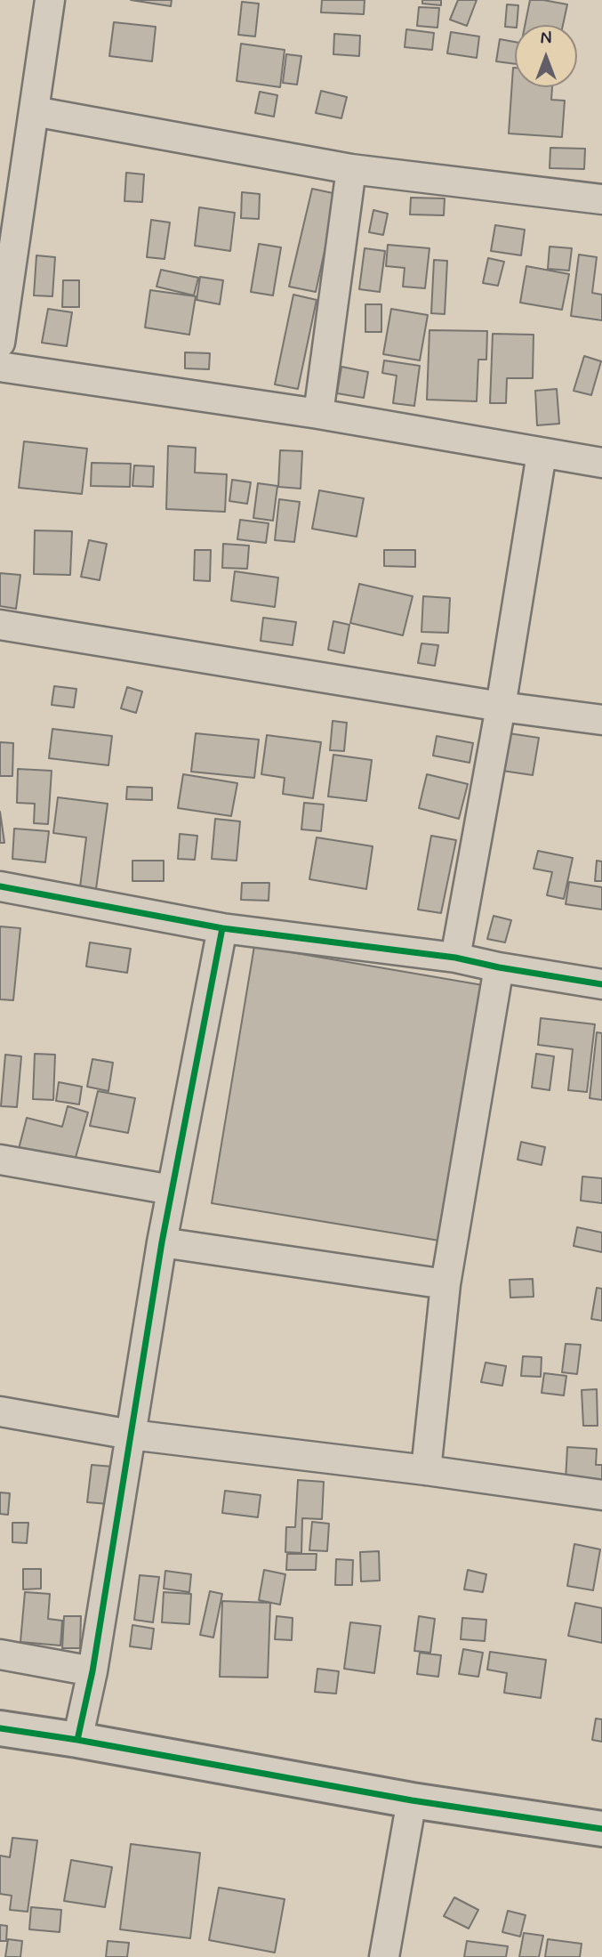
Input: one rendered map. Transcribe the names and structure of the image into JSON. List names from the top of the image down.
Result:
{
  "north": "top"
}
